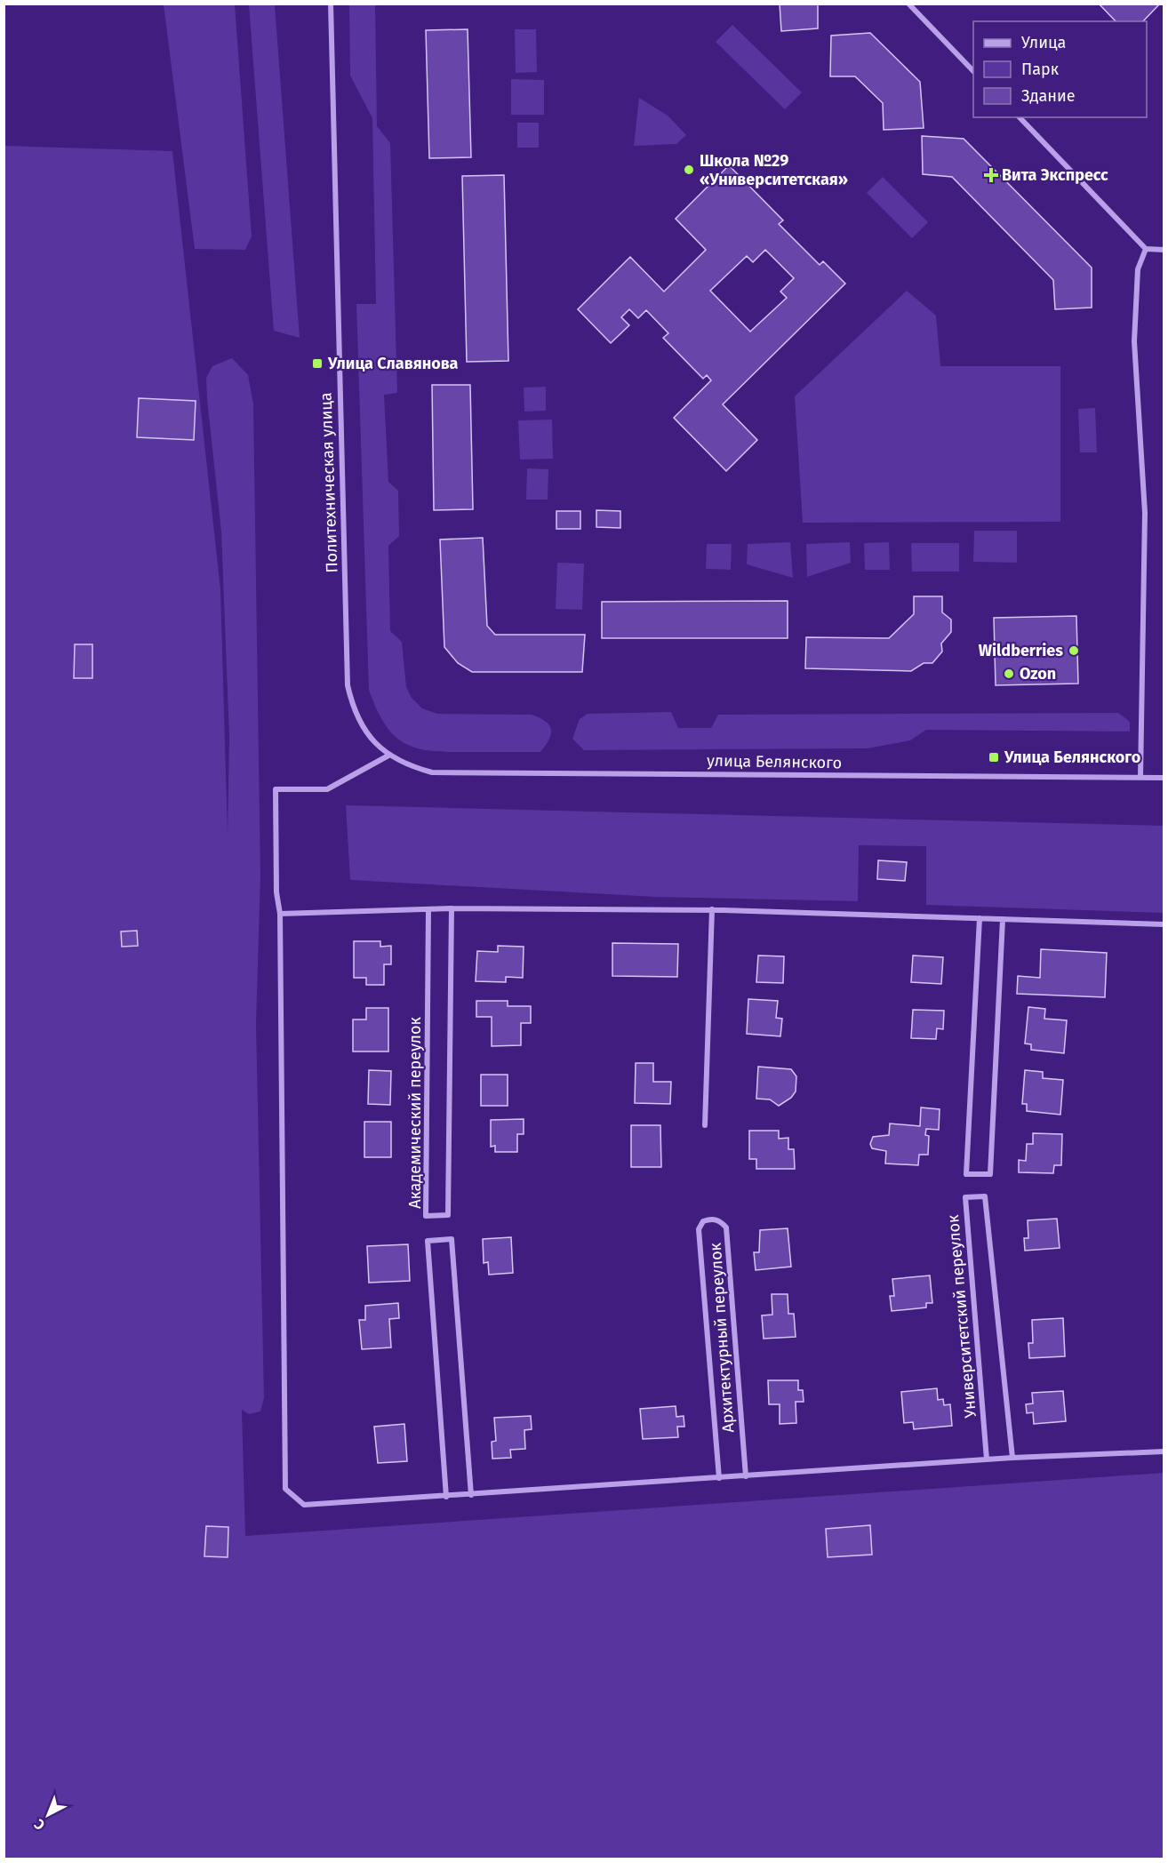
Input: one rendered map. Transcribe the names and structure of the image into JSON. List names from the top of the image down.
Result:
{
  "streets": {
    "street": [
      "Политехническая улица",
      "улица Белянского",
      "Академический переулок",
      "Университетский переулок",
      "Архитектурный переулок"
    ]
  },
  "crossings": [
    ["Политехническая улица", "улица Белянского"]
  ],
  "places": {
    "other": ["Школа №29 «Университетская»", "Wildberries", "Ozon"],
    "health": ["Вита Экспресс"],
    "transit": ["Улица Славянова", "Улица Белянского"]
  },
  "legend": ["Улица", "Парк", "Здание"],
  "north": "bottom left"
}
